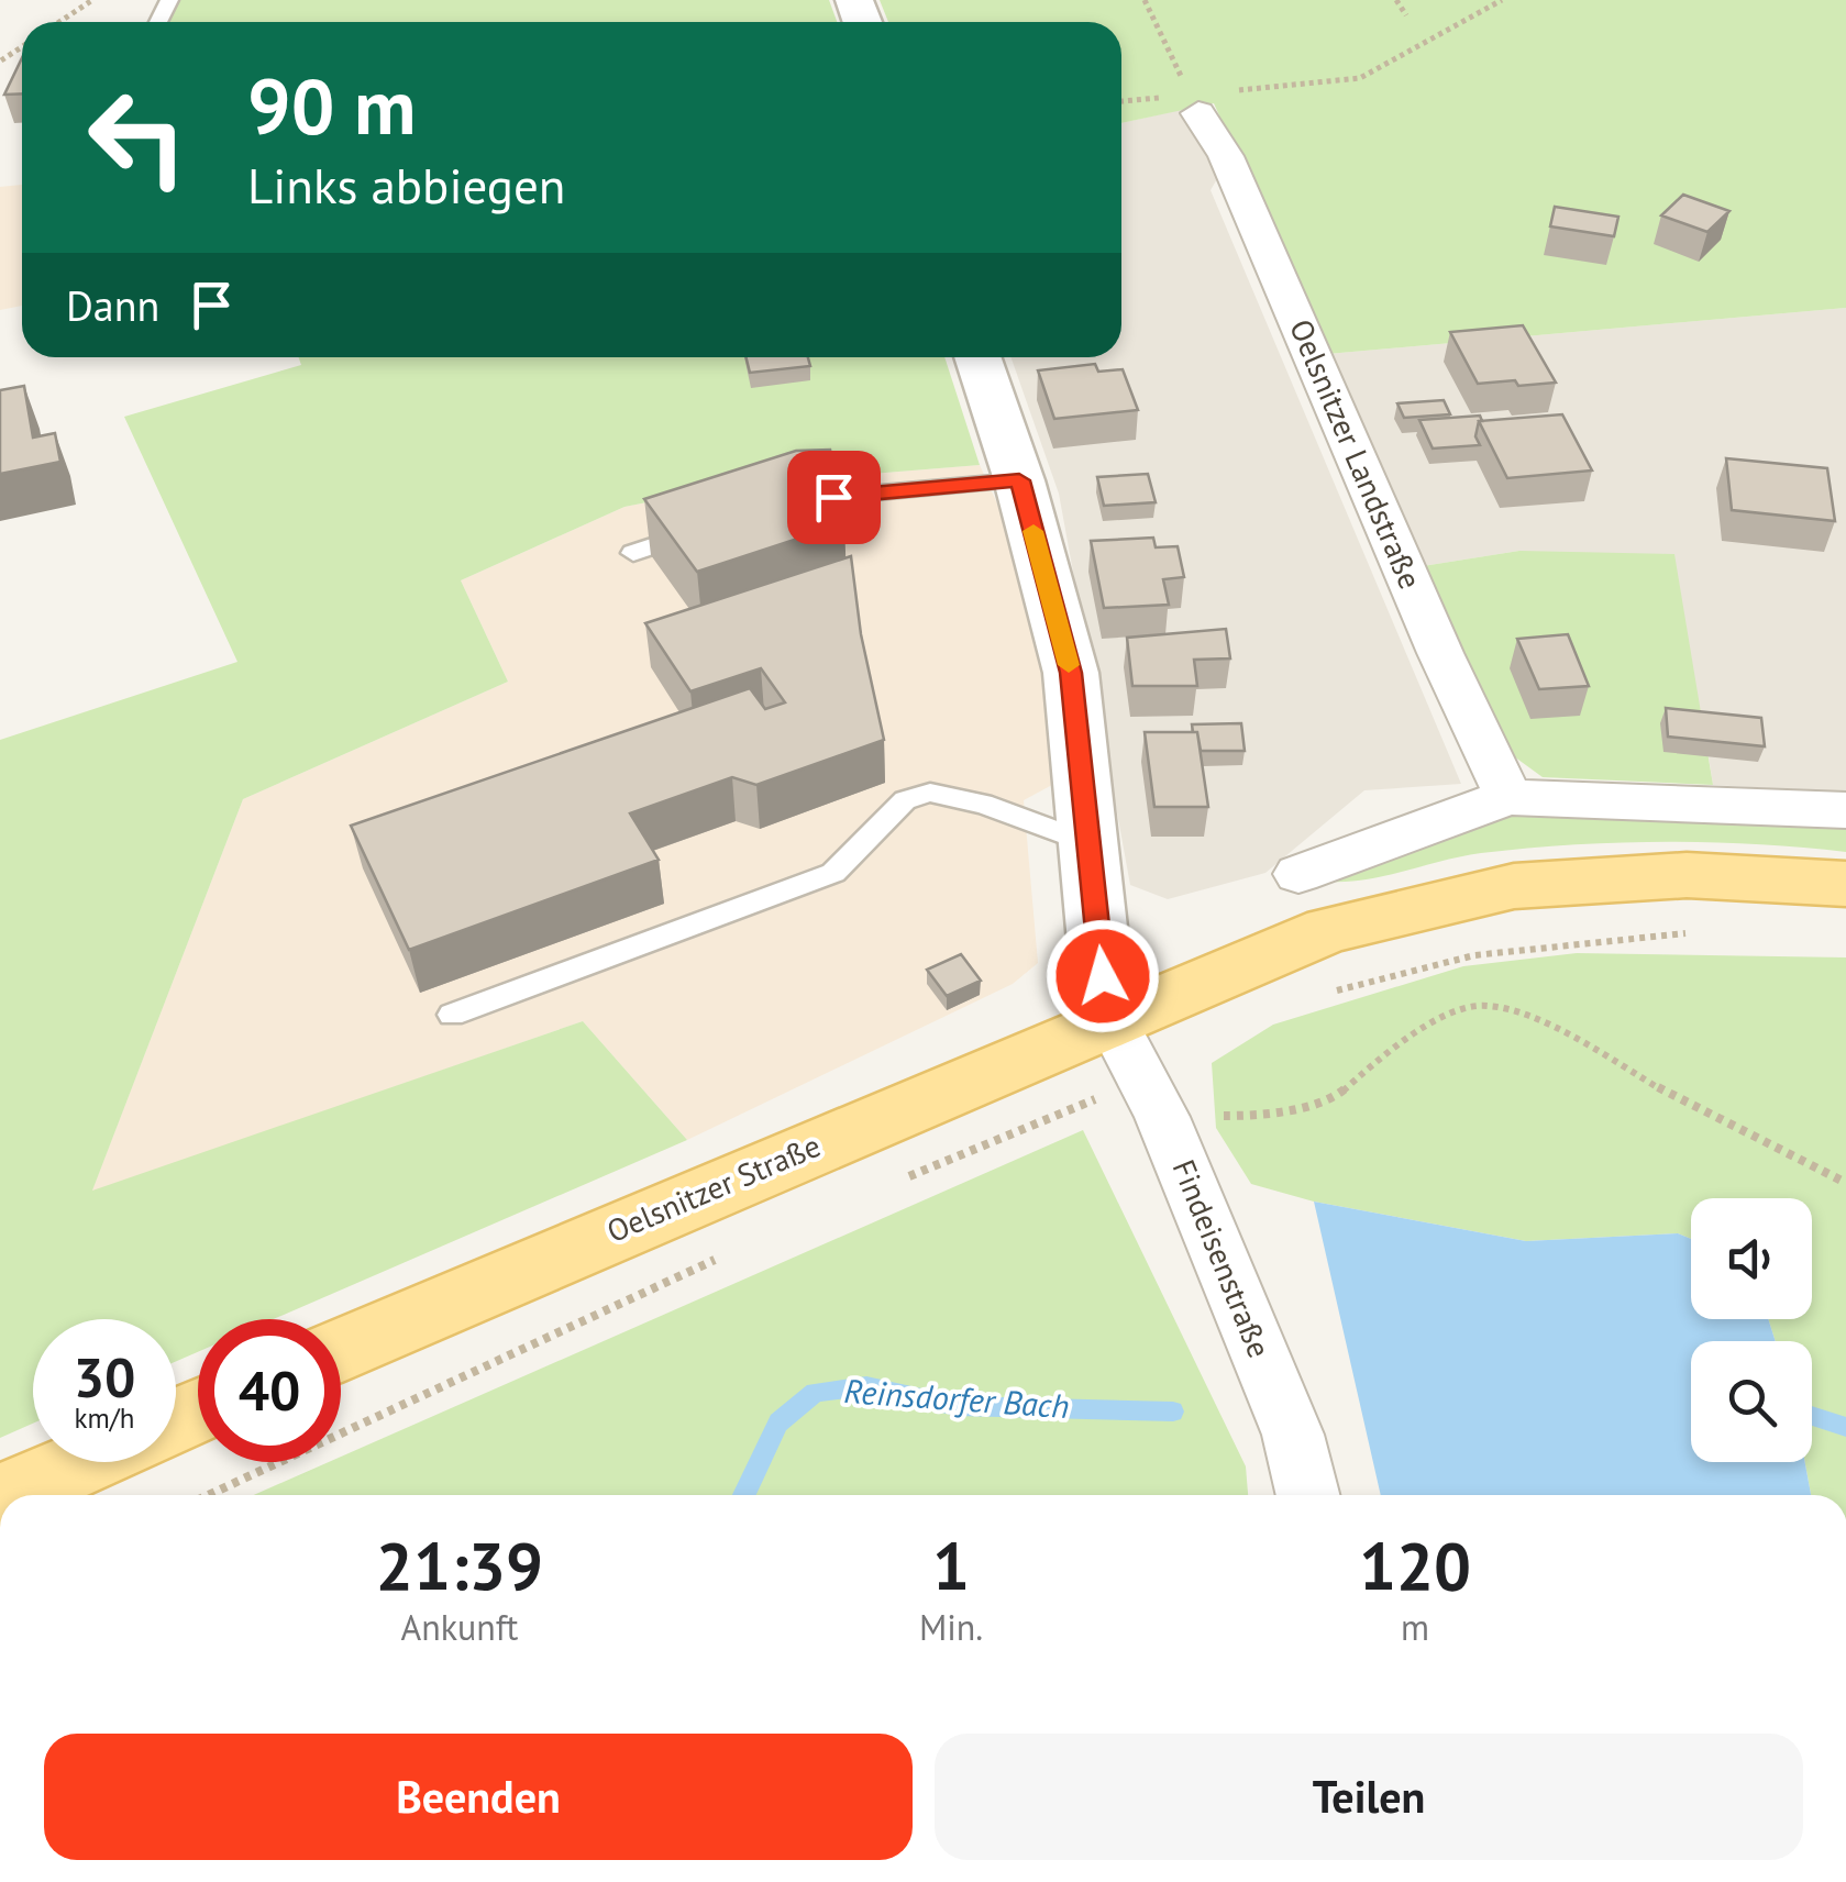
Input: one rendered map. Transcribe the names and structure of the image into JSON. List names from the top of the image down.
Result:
{
  "streets": {
    "main road": ["Oelsnitzer Straße"],
    "street": ["Oelsnitzer Landstraße", "Findeisenstraße"]
  },
  "crossings": [
    ["Oelsnitzer Straße", "Findeisenstraße"]
  ],
  "water": ["Reinsdorfer Bach"],
  "page": {
    "turn": ["90 m", "Links abbiegen"],
    "then": "Dann",
    "speed": "30 km/h",
    "limit": "40",
    "eta": [
      "21:39",
      "Ankunft",
      "1",
      "Min.",
      "120",
      "m"
    ],
    "buttons": ["Beenden", "Teilen"]
  }
}
